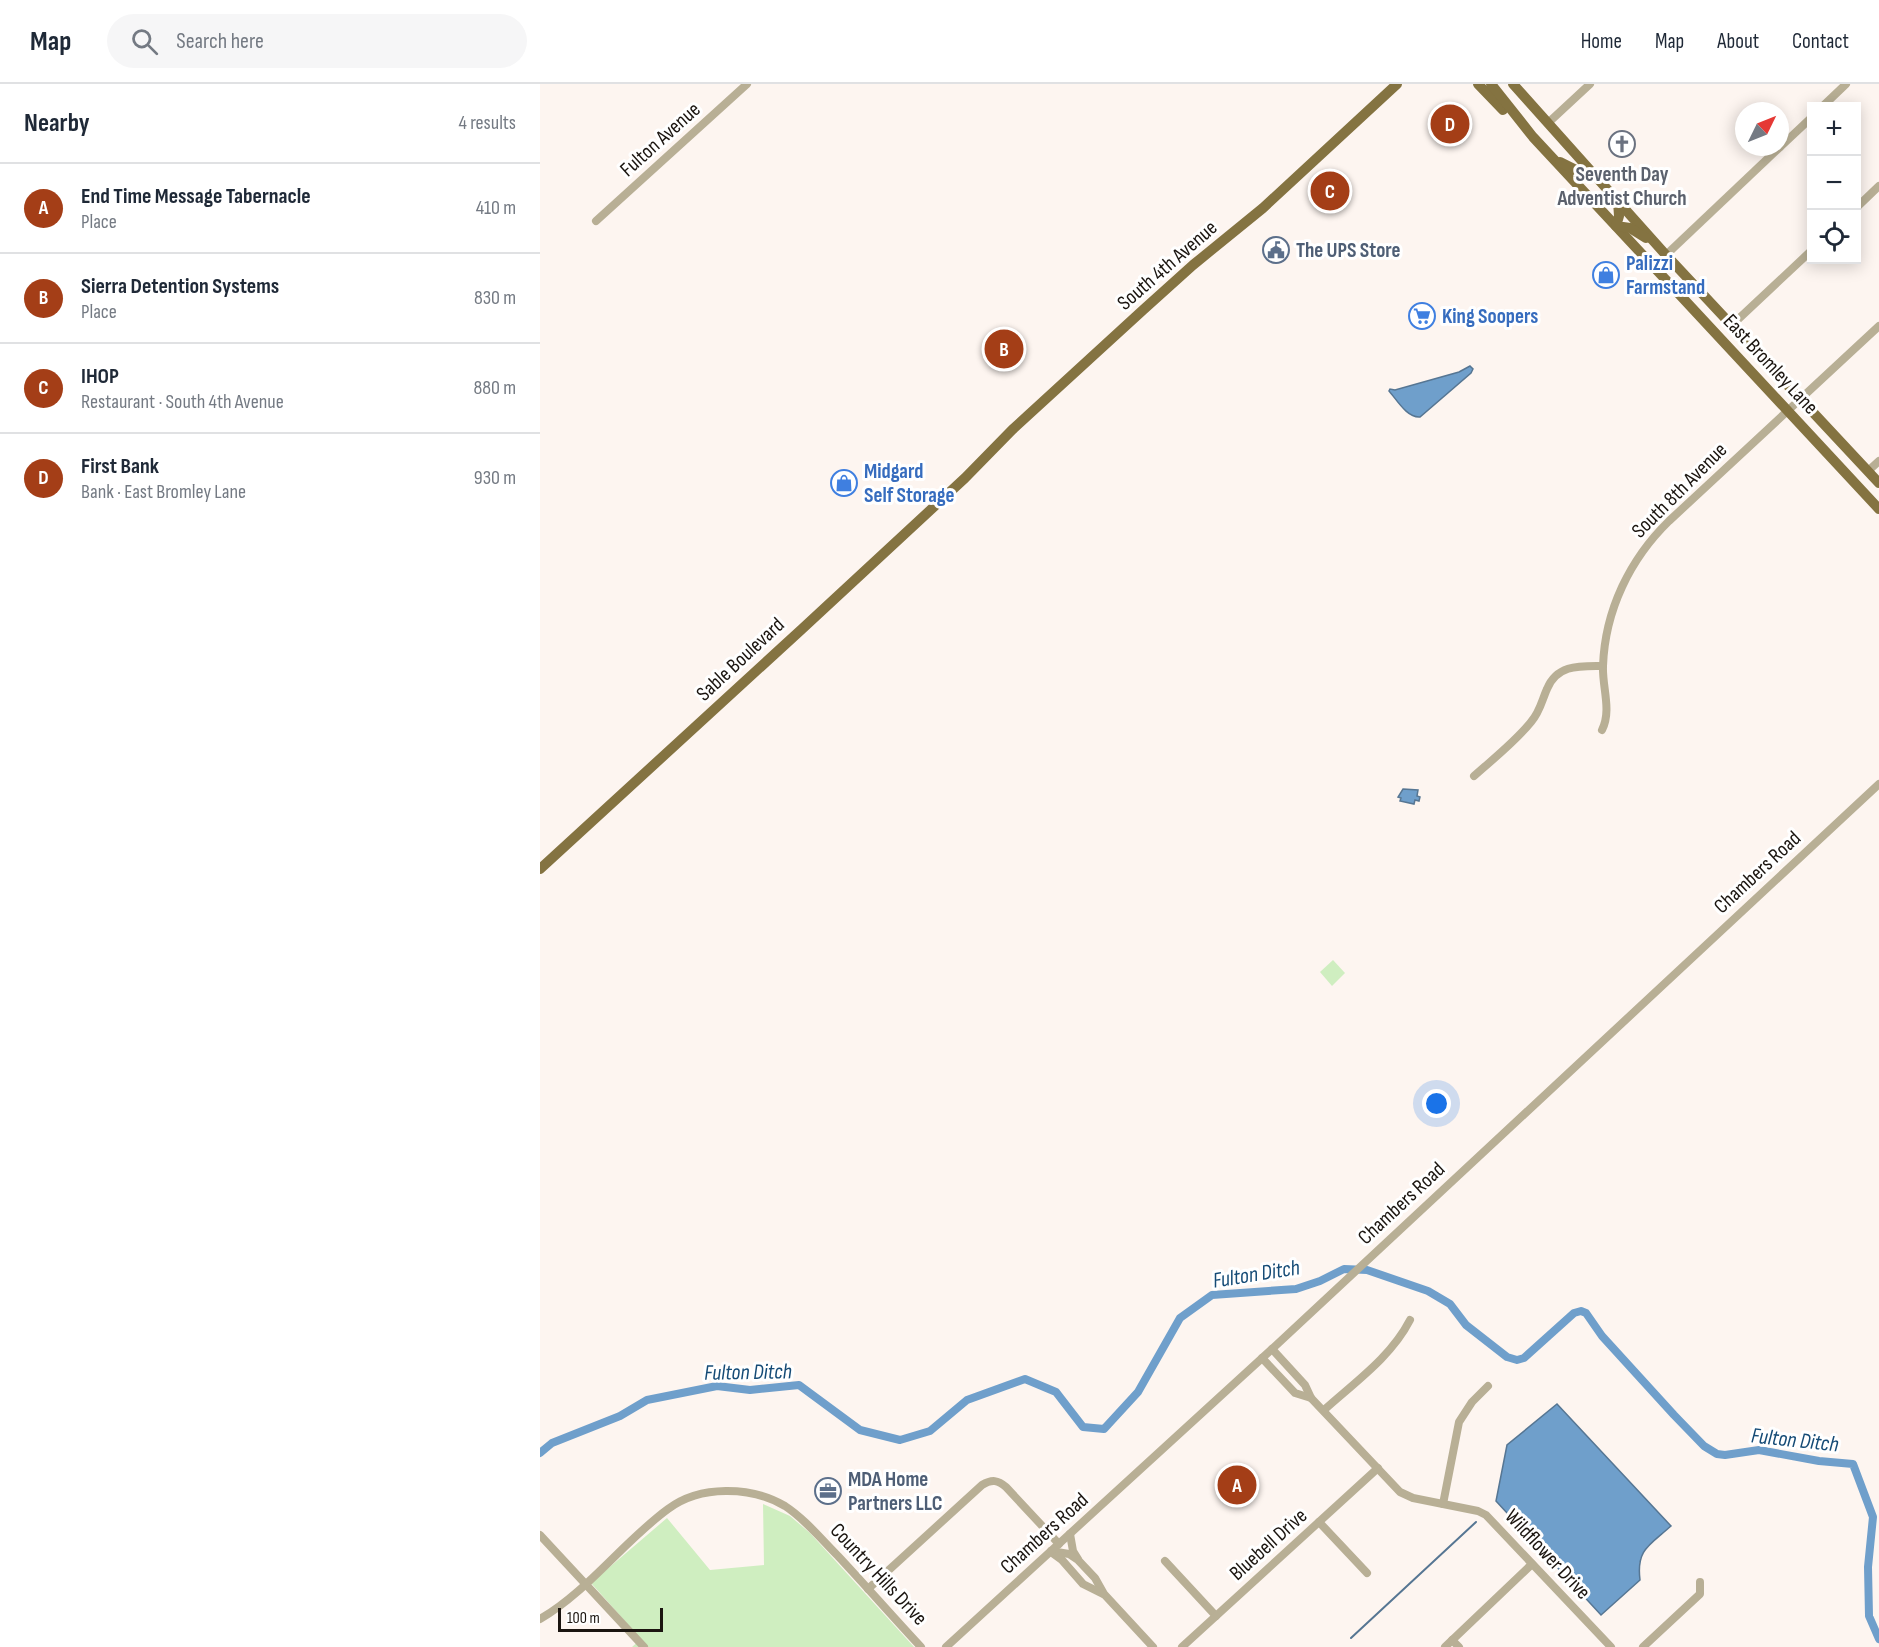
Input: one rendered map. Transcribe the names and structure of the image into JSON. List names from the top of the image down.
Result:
{
  "streets": {
    "main road": ["South 4th Avenue", "East Bromley Lane", "Sable Boulevard"],
    "street": [
      "Fulton Avenue",
      "South 8th Avenue",
      "Chambers Road",
      "Bluebell Drive",
      "Wildflower Drive",
      "Country Hills Drive"
    ]
  },
  "crossings": [
    ["South 4th Avenue", "Sable Boulevard"],
    ["East Bromley Lane", "South 8th Avenue"],
    ["Chambers Road", "Wildflower Drive"],
    ["Bluebell Drive", "Wildflower Drive"]
  ],
  "water": ["Fulton Ditch"],
  "places": {
    "church": ["Seventh Day Adventist Church"],
    "public building": ["The UPS Store"],
    "shop": ["Palizzi Farmstand", "Midgard Self Storage"],
    "supermarket": ["King Soopers"],
    "office": ["MDA Home Partners LLC"]
  },
  "scale_bar": "100 m",
  "north": "top right",
  "page": {
    "header": "Map",
    "search": "Search here",
    "nav": [
      "Home",
      "Map",
      "About",
      "Contact"
    ],
    "heading": ["Nearby", "4 results"],
    "map_buttons": ["+", "−"],
    "pins": [
      "D",
      "C",
      "B",
      "A"
    ],
    "list": [
      {
        "mark": "A",
        "name": "End Time Message Tabernacle",
        "note": "Place",
        "value": "410 m"
      },
      {
        "mark": "B",
        "name": "Sierra Detention Systems",
        "note": "Place",
        "value": "830 m"
      },
      {
        "mark": "C",
        "name": "IHOP",
        "note": "Restaurant · South 4th Avenue",
        "value": "880 m"
      },
      {
        "mark": "D",
        "name": "First Bank",
        "note": "Bank · East Bromley Lane",
        "value": "930 m"
      }
    ],
    "scale": "100 m"
  }
}
